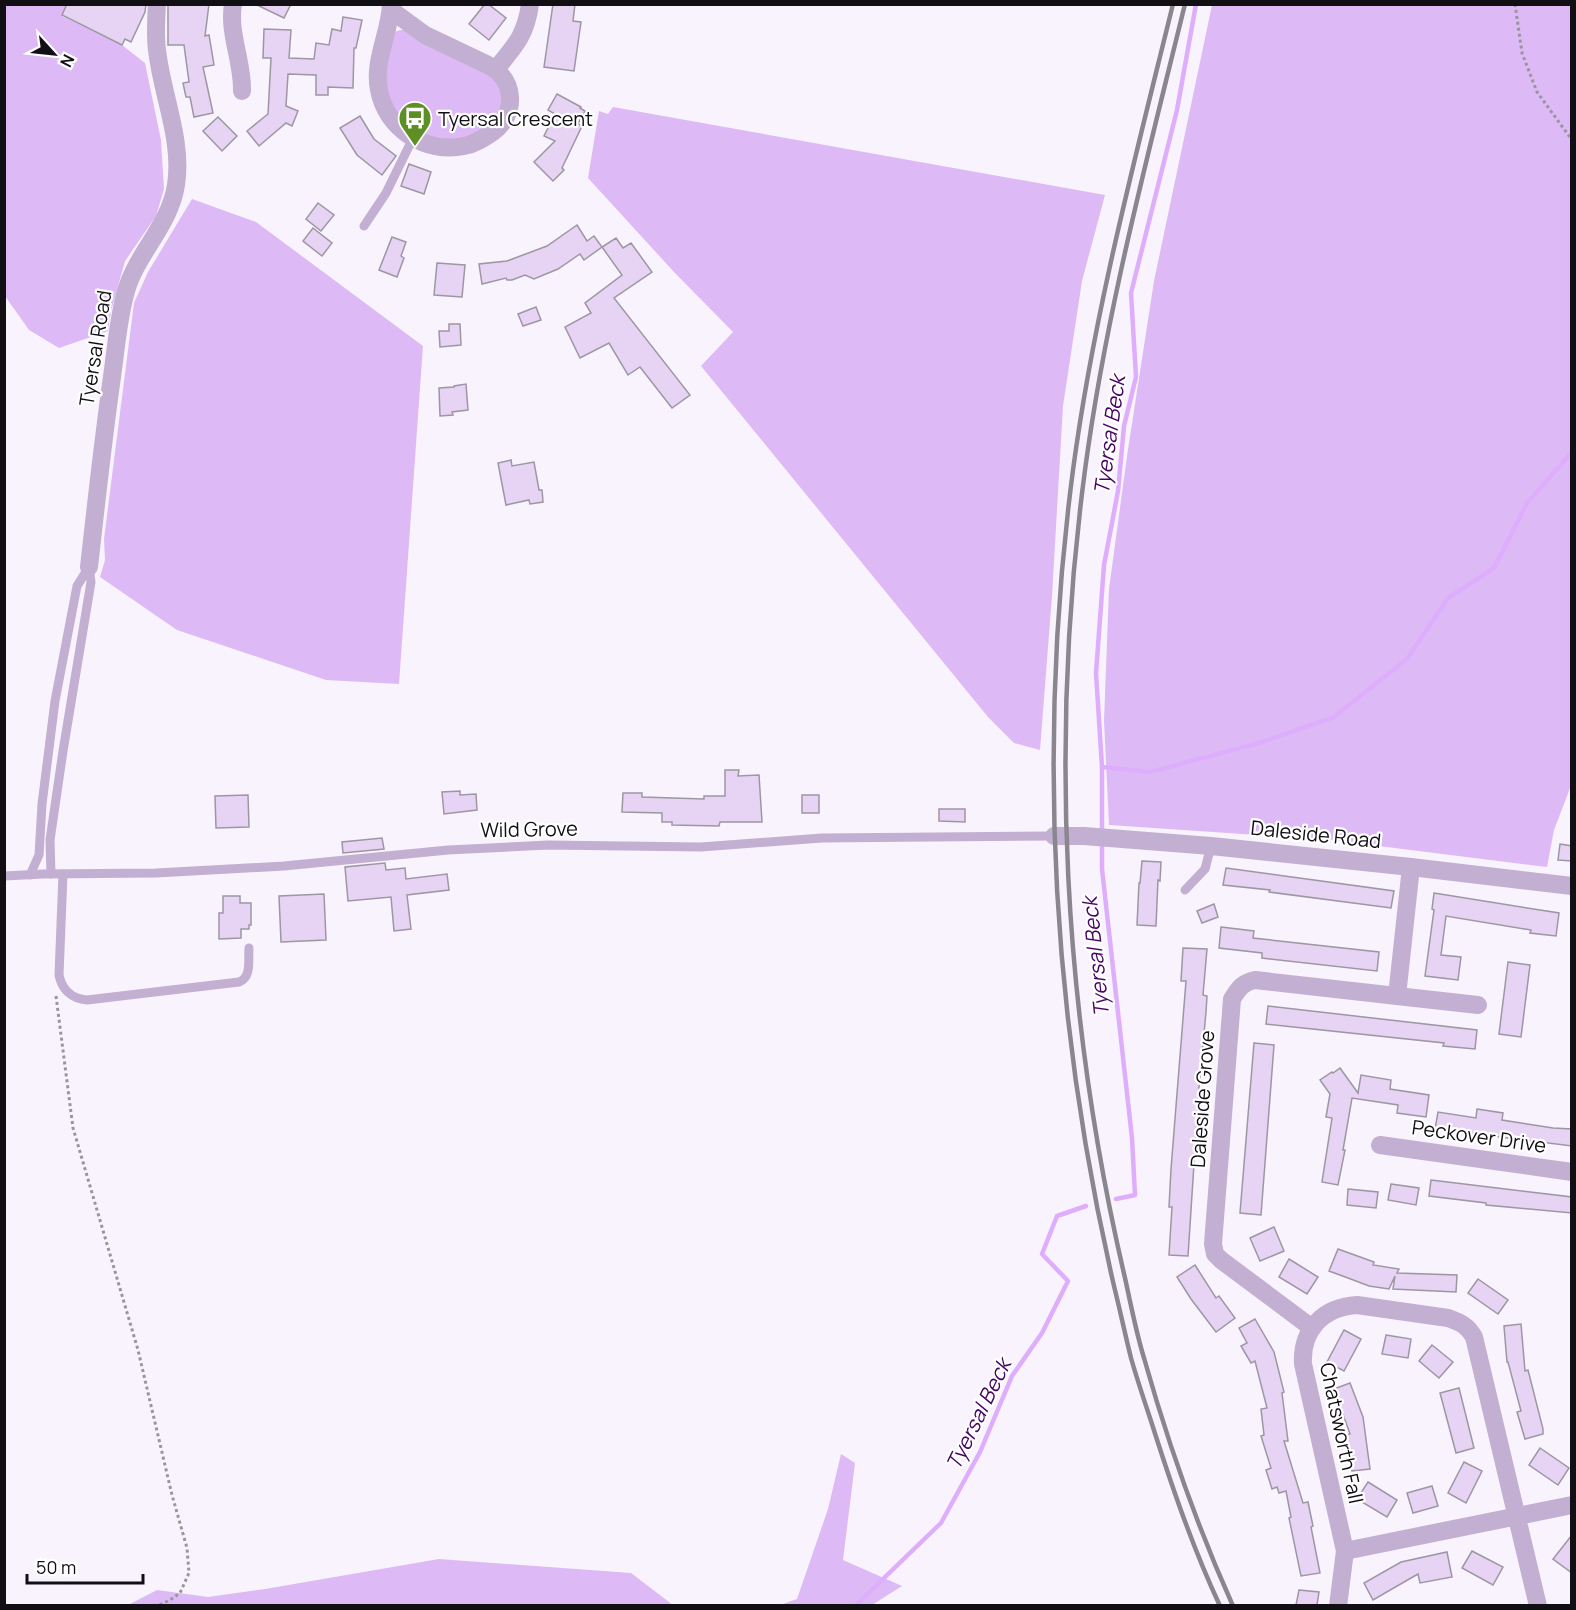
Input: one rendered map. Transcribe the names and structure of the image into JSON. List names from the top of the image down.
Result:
{
  "streets": {
    "street": [
      "Tyersal Road",
      "Daleside Road",
      "Daleside Grove",
      "Peckover Drive",
      "Chatsworth Fall"
    ],
    "lane": ["Wild Grove"]
  },
  "crossings": [
    ["Wild Grove", "Daleside Road"],
    ["Daleside Grove", "Chatsworth Fall"]
  ],
  "water": ["Tyersal Beck"],
  "places": {
    "bus stop": ["Tyersal Crescent"]
  },
  "scale_bar": "50 m",
  "north": "bottom right"
}
